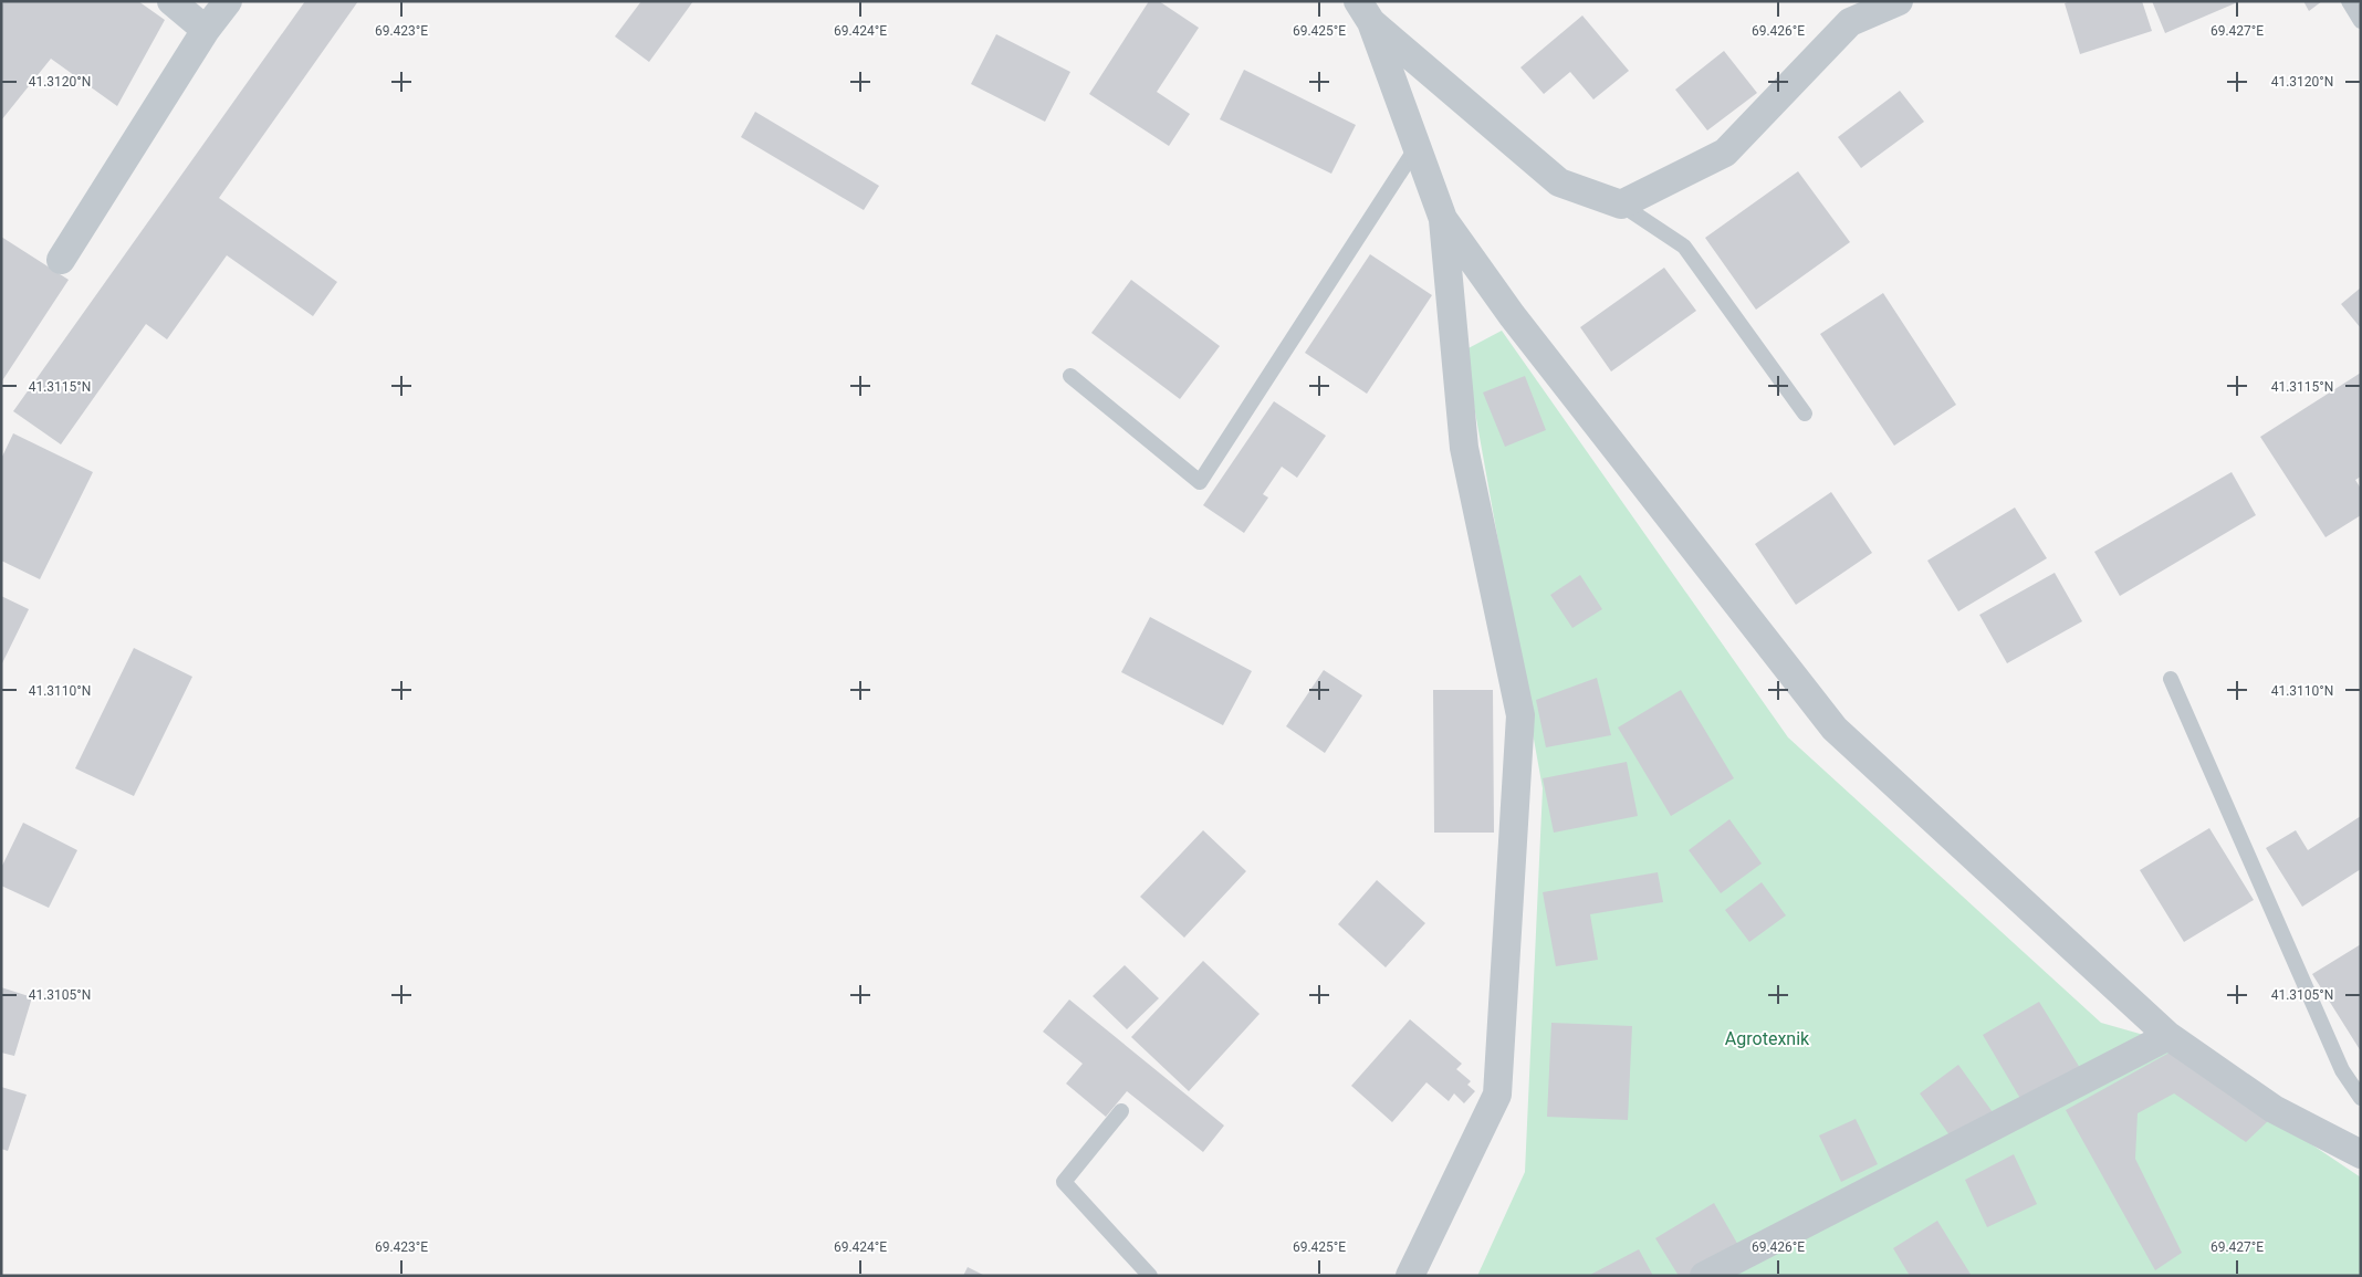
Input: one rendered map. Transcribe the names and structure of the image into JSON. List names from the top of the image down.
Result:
{
  "parks": ["Agrotexnik"],
  "coordinates": [
    "69.423°E",
    "69.424°E",
    "69.425°E",
    "69.426°E",
    "69.427°E",
    "41.3120°N",
    "41.3115°N",
    "41.3110°N",
    "41.3105°N"
  ]
}
